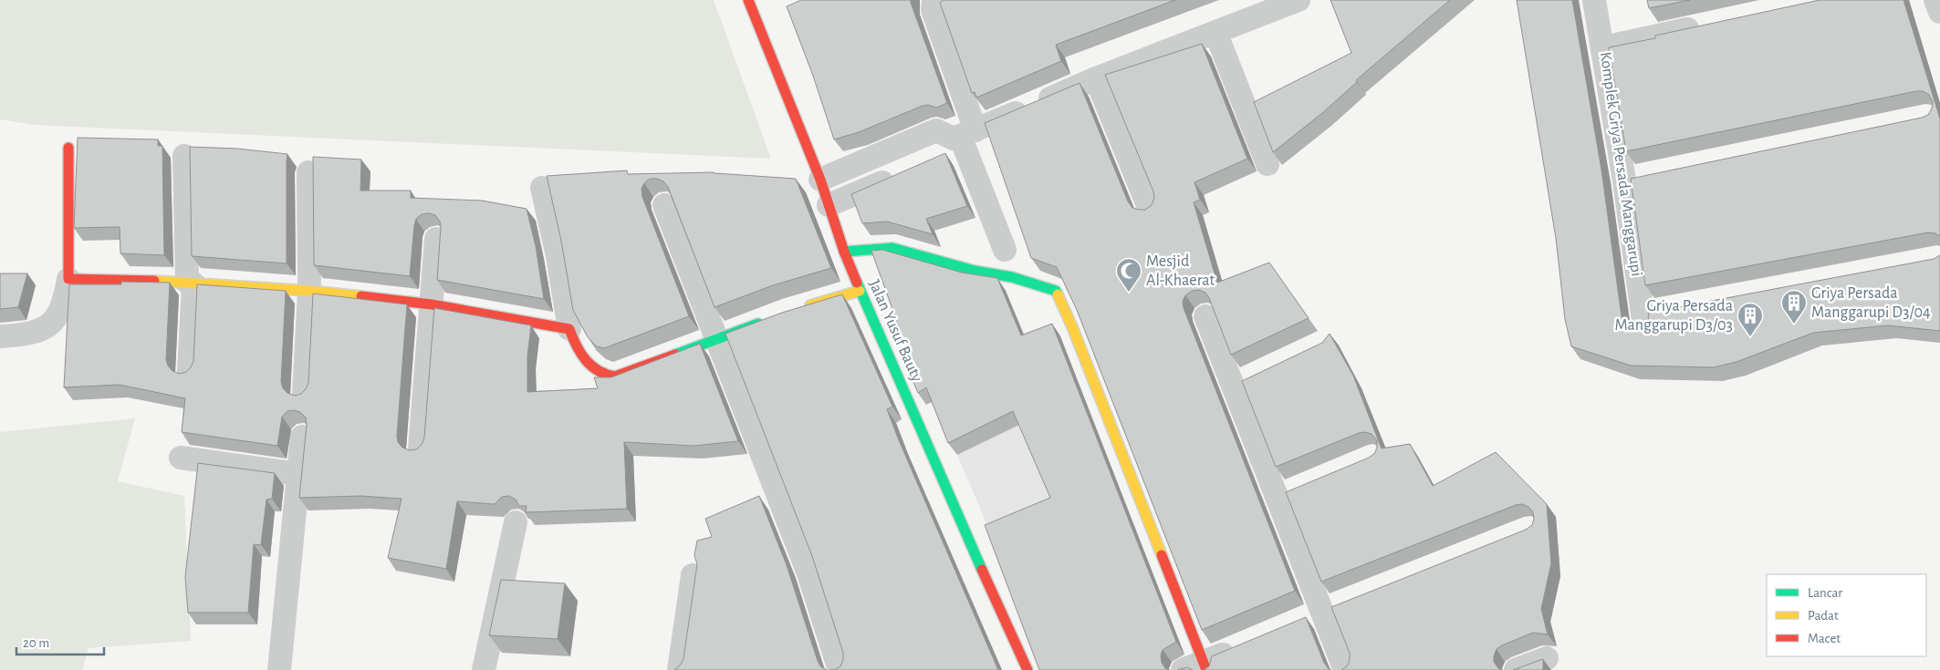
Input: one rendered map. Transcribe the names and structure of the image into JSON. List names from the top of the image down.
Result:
{
  "streets": {
    "street": ["Komplek Griya Persada Manggarupi", "Jalan Yusuf Bauty"]
  },
  "places": {
    "mosque": ["Mesjid Al-Khaerat"],
    "building": ["Griya Persada Manggarupi D3/04", "Griya Persada Manggarupi D3/03"]
  },
  "legend": ["Lancar", "Padat", "Macet"],
  "scale_bar": "20 m"
}
